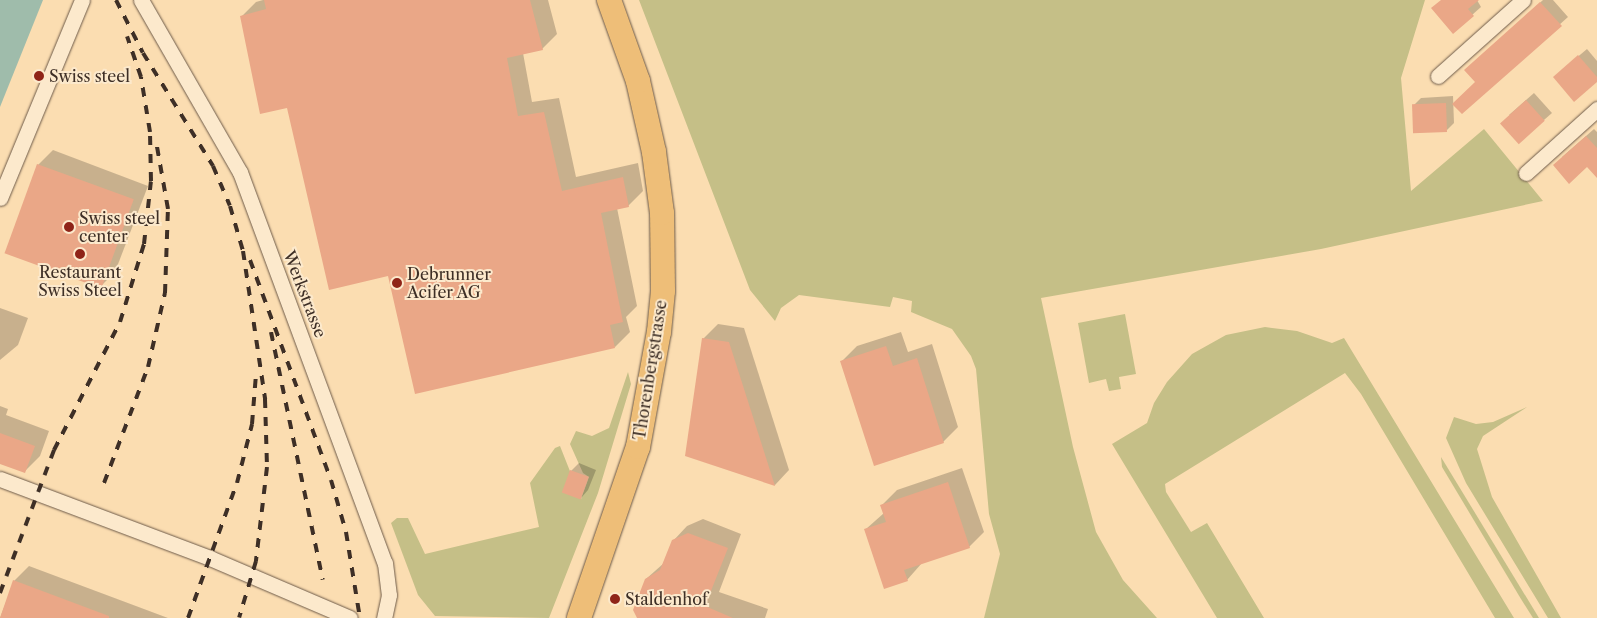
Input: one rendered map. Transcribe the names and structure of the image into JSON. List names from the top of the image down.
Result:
{
  "streets": {
    "main road": ["Thorenbergstrasse"],
    "street": ["Werkstrasse"]
  },
  "places": [
    "Swiss steel",
    "Swiss steel center",
    "Restaurant Swiss Steel",
    "Debrunner Acifer AG",
    "Staldenhof"
  ]
}
